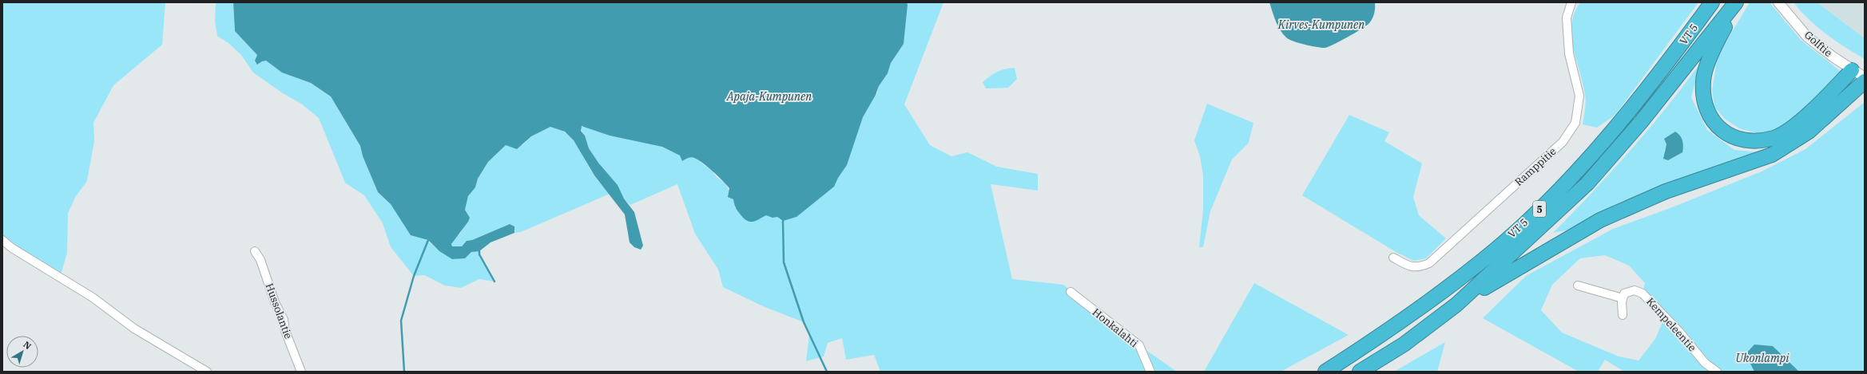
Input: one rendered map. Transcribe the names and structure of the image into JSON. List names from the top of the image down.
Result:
{
  "streets": {
    "highway": ["VT 5", "5"],
    "street": [
      "Golftie",
      "Ramppitie",
      "Hussolantie",
      "Kempeleentie",
      "Honkalahti"
    ]
  },
  "water": ["Kirves-Kumpunen", "Apaja-Kumpunen", "Ukonlampi"],
  "north": "top right"
}
